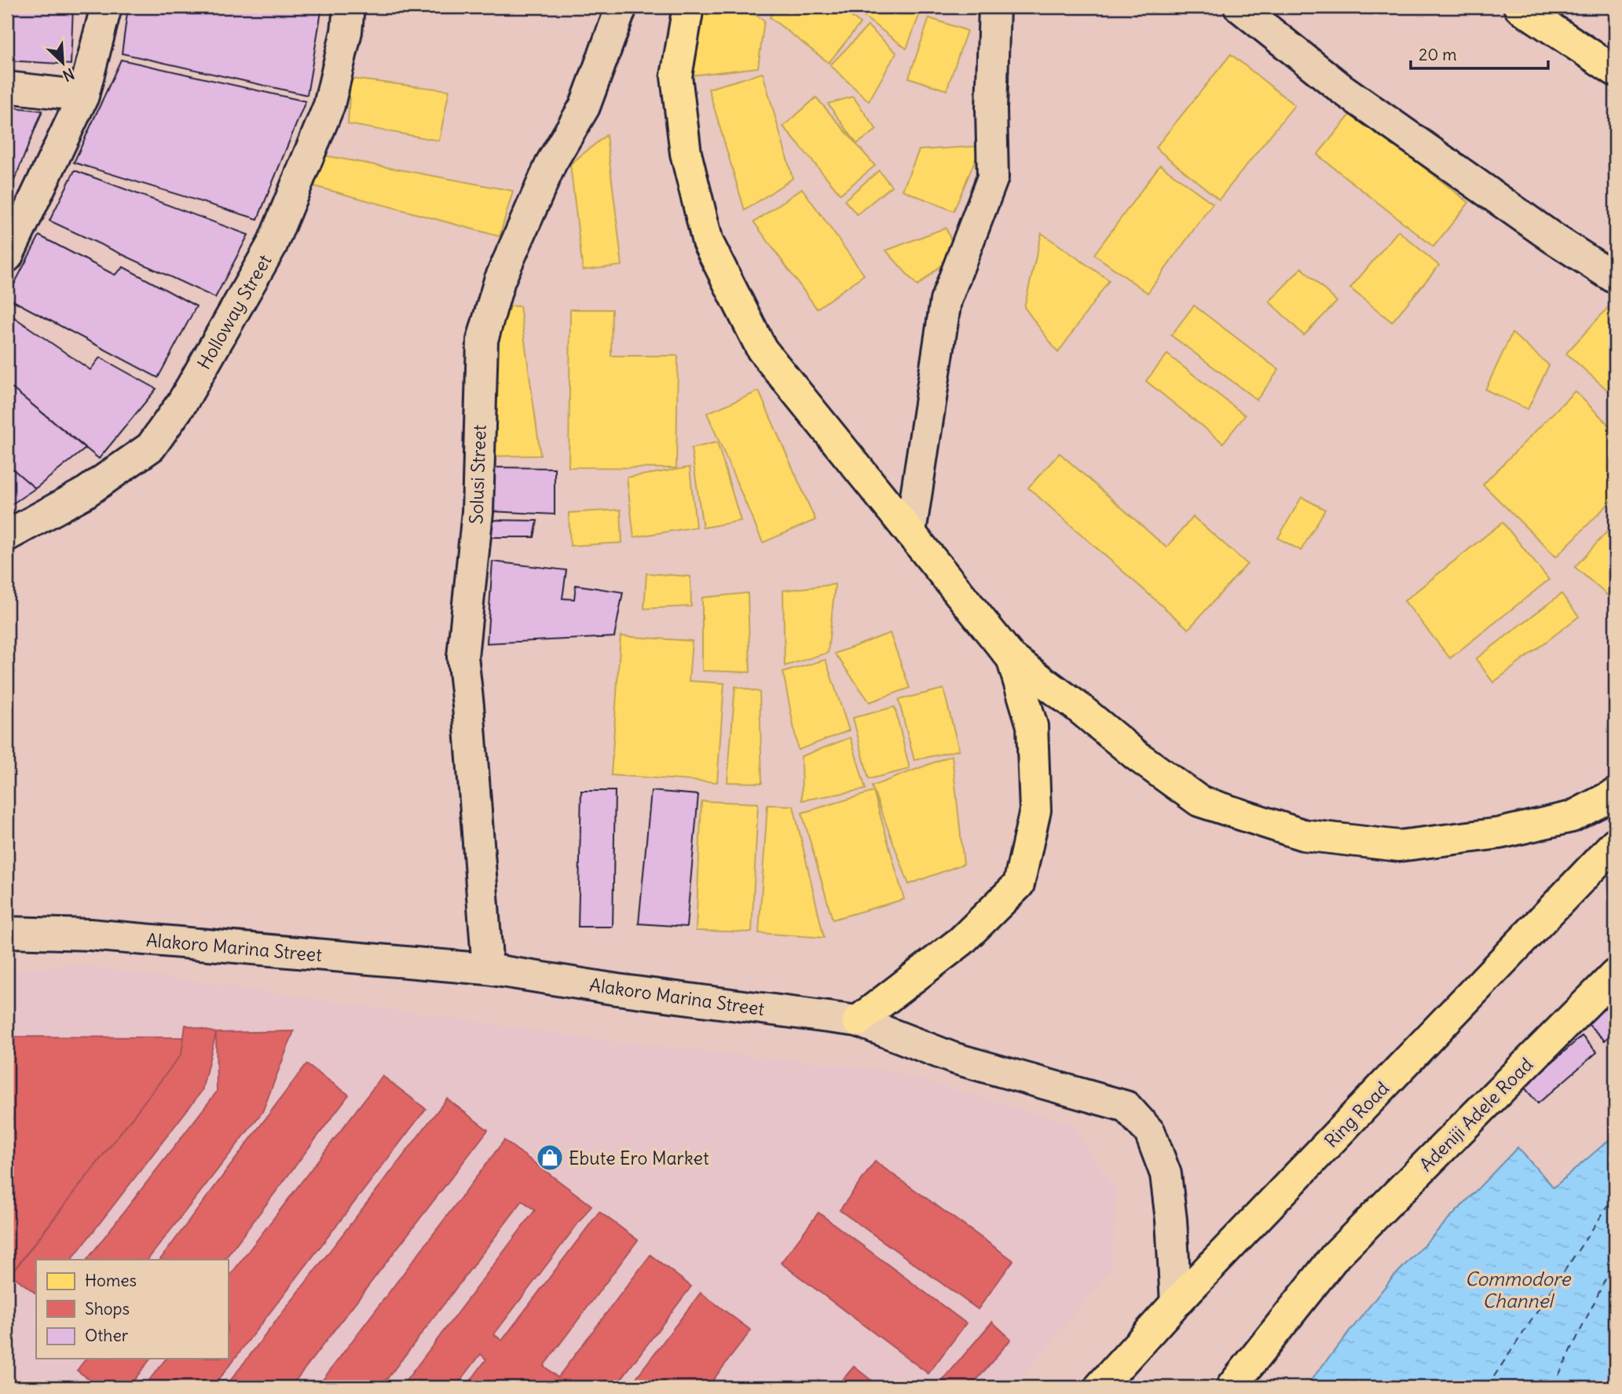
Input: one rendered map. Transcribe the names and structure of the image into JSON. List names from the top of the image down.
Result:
{
  "streets": {
    "main road": ["Ring Road", "Adeniji Adele Road"],
    "street": ["Holloway Street", "Solusi Street", "Alakoro Marina Street"]
  },
  "crossings": [
    ["Solusi Street", "Alakoro Marina Street"],
    ["Alakoro Marina Street", "Ring Road"]
  ],
  "water": ["Commodore Channel"],
  "places": {
    "shop": ["Ebute Ero Market"]
  },
  "legend": ["Homes", "Shops", "Other"],
  "scale_bar": "20 m",
  "north": "bottom right"
}
